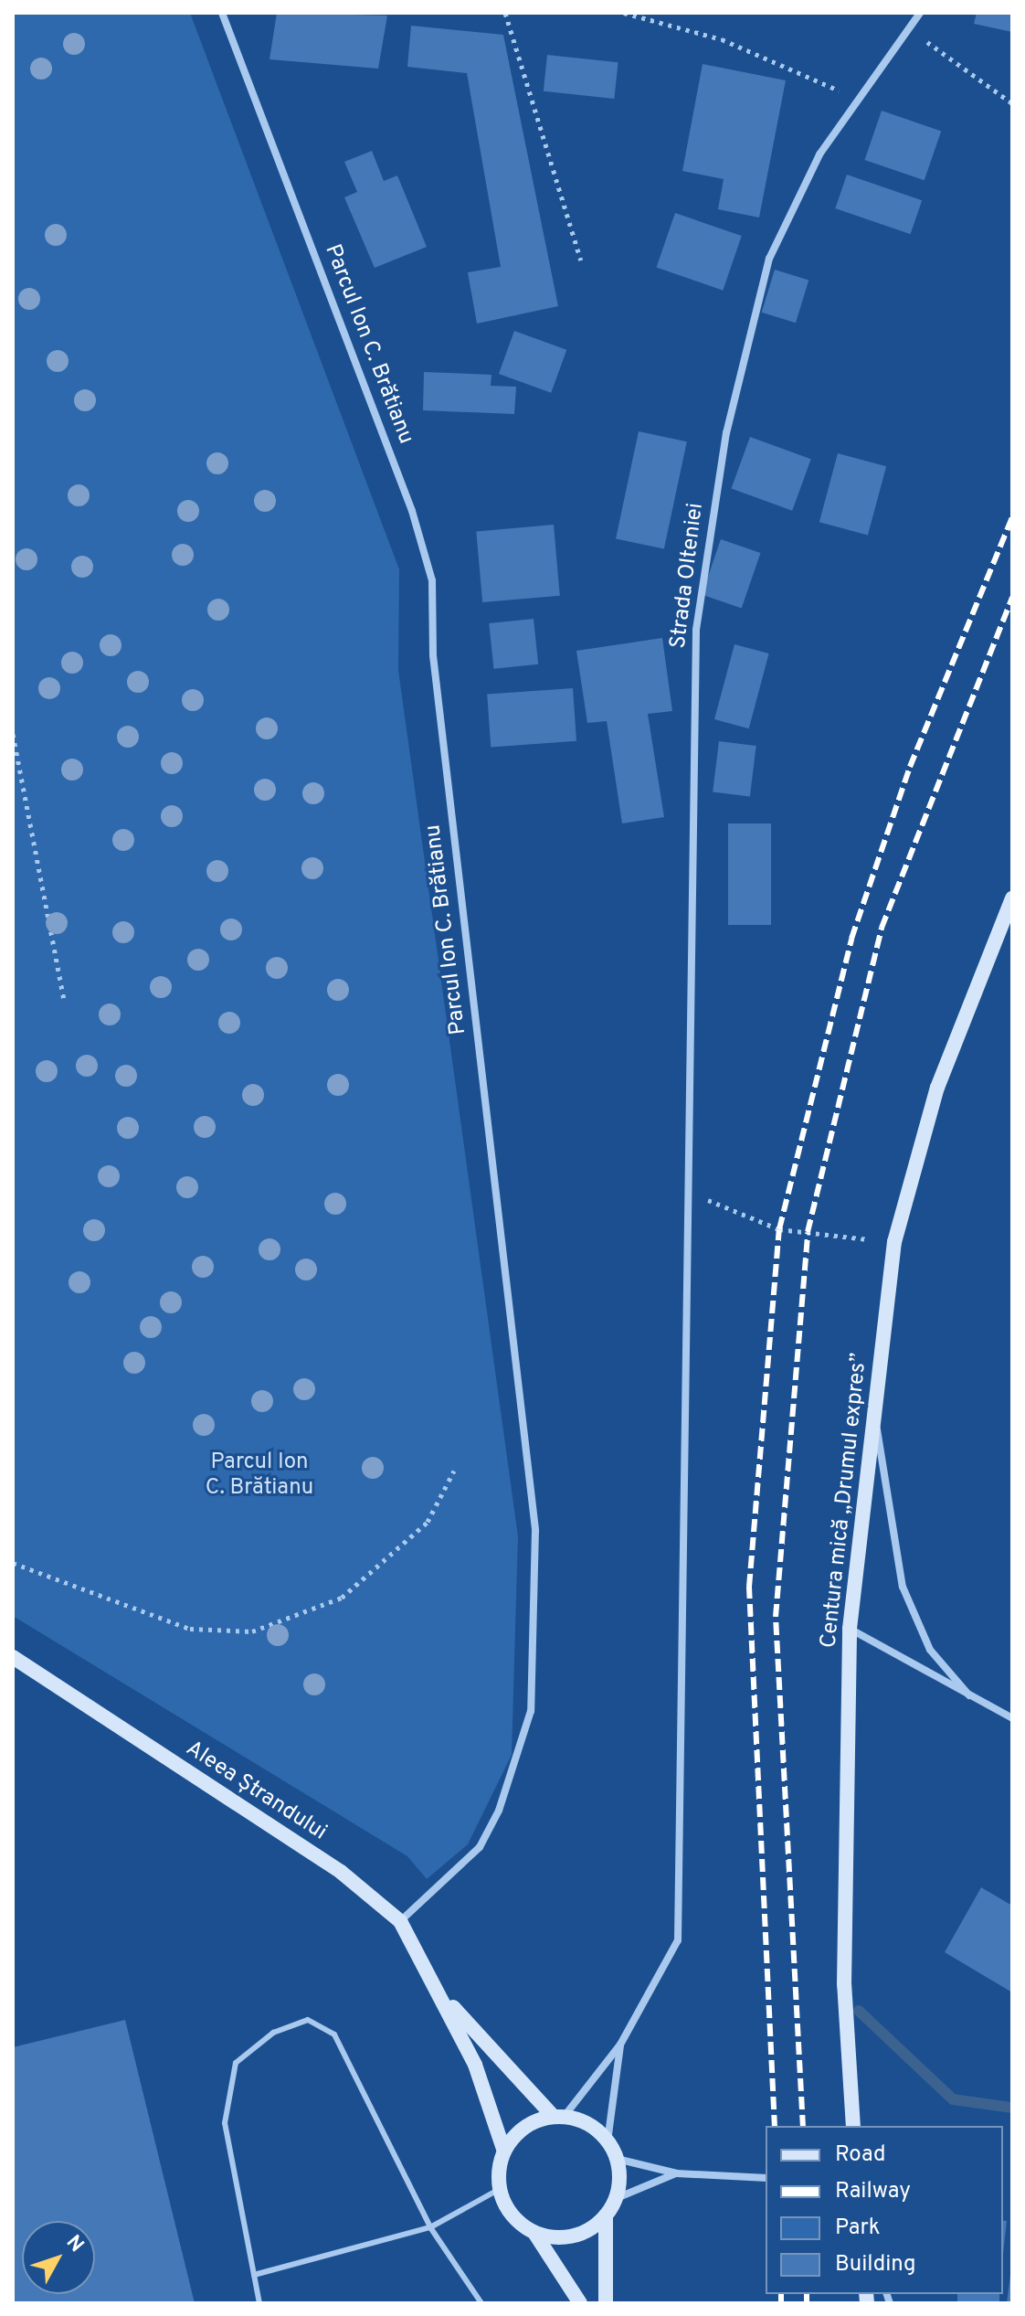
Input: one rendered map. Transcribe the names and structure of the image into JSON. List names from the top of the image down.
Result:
{
  "streets": {
    "street": [
      "Parcul Ion C. Brătianu",
      "Strada Olteniei",
      "Centura mică „Drumul expres”",
      "Aleea Ștrandului"
    ]
  },
  "crossings": [
    ["Parcul Ion C. Brătianu", "Aleea Ștrandului"]
  ],
  "parks": ["Parcul Ion C. Brătianu"],
  "legend": [
    "Road",
    "Railway",
    "Park",
    "Building"
  ],
  "north": "top right"
}
